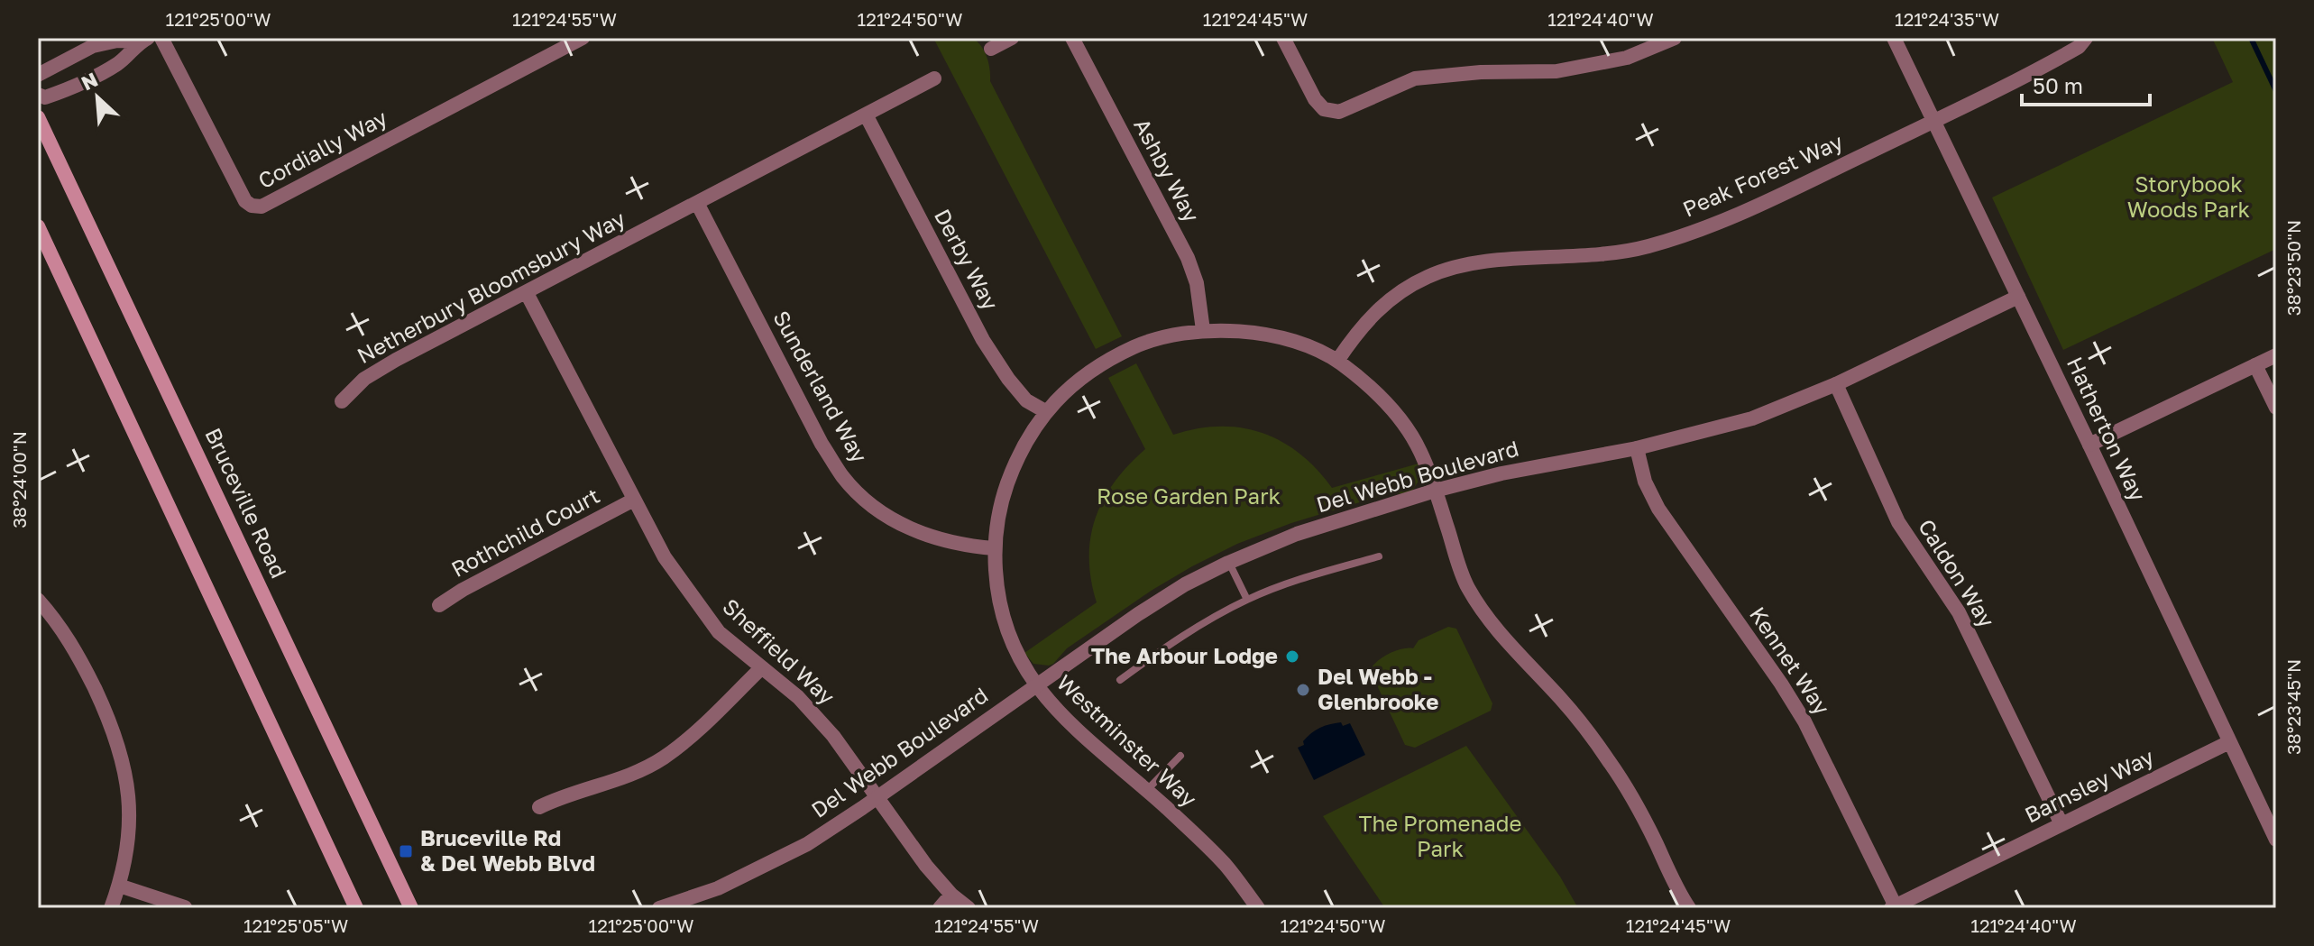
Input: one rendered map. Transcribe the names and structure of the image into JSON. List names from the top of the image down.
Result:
{
  "streets": {
    "main road": ["Bruceville Road"],
    "street": [
      "Cordially Way",
      "Ashby Way",
      "Peak Forest Way",
      "Derby Way",
      "Netherbury Bloomsbury Way",
      "Sunderland Way",
      "Hatherton Way",
      "Del Webb Boulevard",
      "Rothchild Court",
      "Caldon Way",
      "Sheffield Way",
      "Kennet Way",
      "Westminster Way",
      "Barnsley Way"
    ]
  },
  "crossings": [
    ["Ashby Way", "Westminster Way"],
    ["Peak Forest Way", "Hatherton Way"],
    ["Peak Forest Way", "Westminster Way"],
    ["Derby Way", "Netherbury Bloomsbury Way"],
    ["Derby Way", "Westminster Way"],
    ["Netherbury Bloomsbury Way", "Sunderland Way"],
    ["Netherbury Bloomsbury Way", "Sheffield Way"],
    ["Sunderland Way", "Westminster Way"],
    ["Hatherton Way", "Del Webb Boulevard"],
    ["Hatherton Way", "Barnsley Way"],
    ["Del Webb Boulevard", "Caldon Way"],
    ["Del Webb Boulevard", "Sheffield Way"],
    ["Del Webb Boulevard", "Kennet Way"],
    ["Del Webb Boulevard", "Westminster Way"],
    ["Rothchild Court", "Sheffield Way"],
    ["Caldon Way", "Barnsley Way"],
    ["Kennet Way", "Barnsley Way"]
  ],
  "parks": ["Storybook Woods Park", "Rose Garden Park", "The Promenade Park"],
  "places": {
    "other": ["The Arbour Lodge", "Del Webb - Glenbrooke"],
    "transit": ["Bruceville Rd & Del Webb Blvd"]
  },
  "scale_bar": "50 m",
  "north": "top left",
  "coordinates": [
    "121°25'00\"W",
    "121°24'55\"W",
    "121°24'50\"W",
    "121°24'45\"W",
    "121°24'40\"W",
    "121°24'35\"W",
    "38°23'50\"N",
    "38°24'00\"N",
    "38°23'45\"N",
    "121°25'05\"W"
  ]
}
